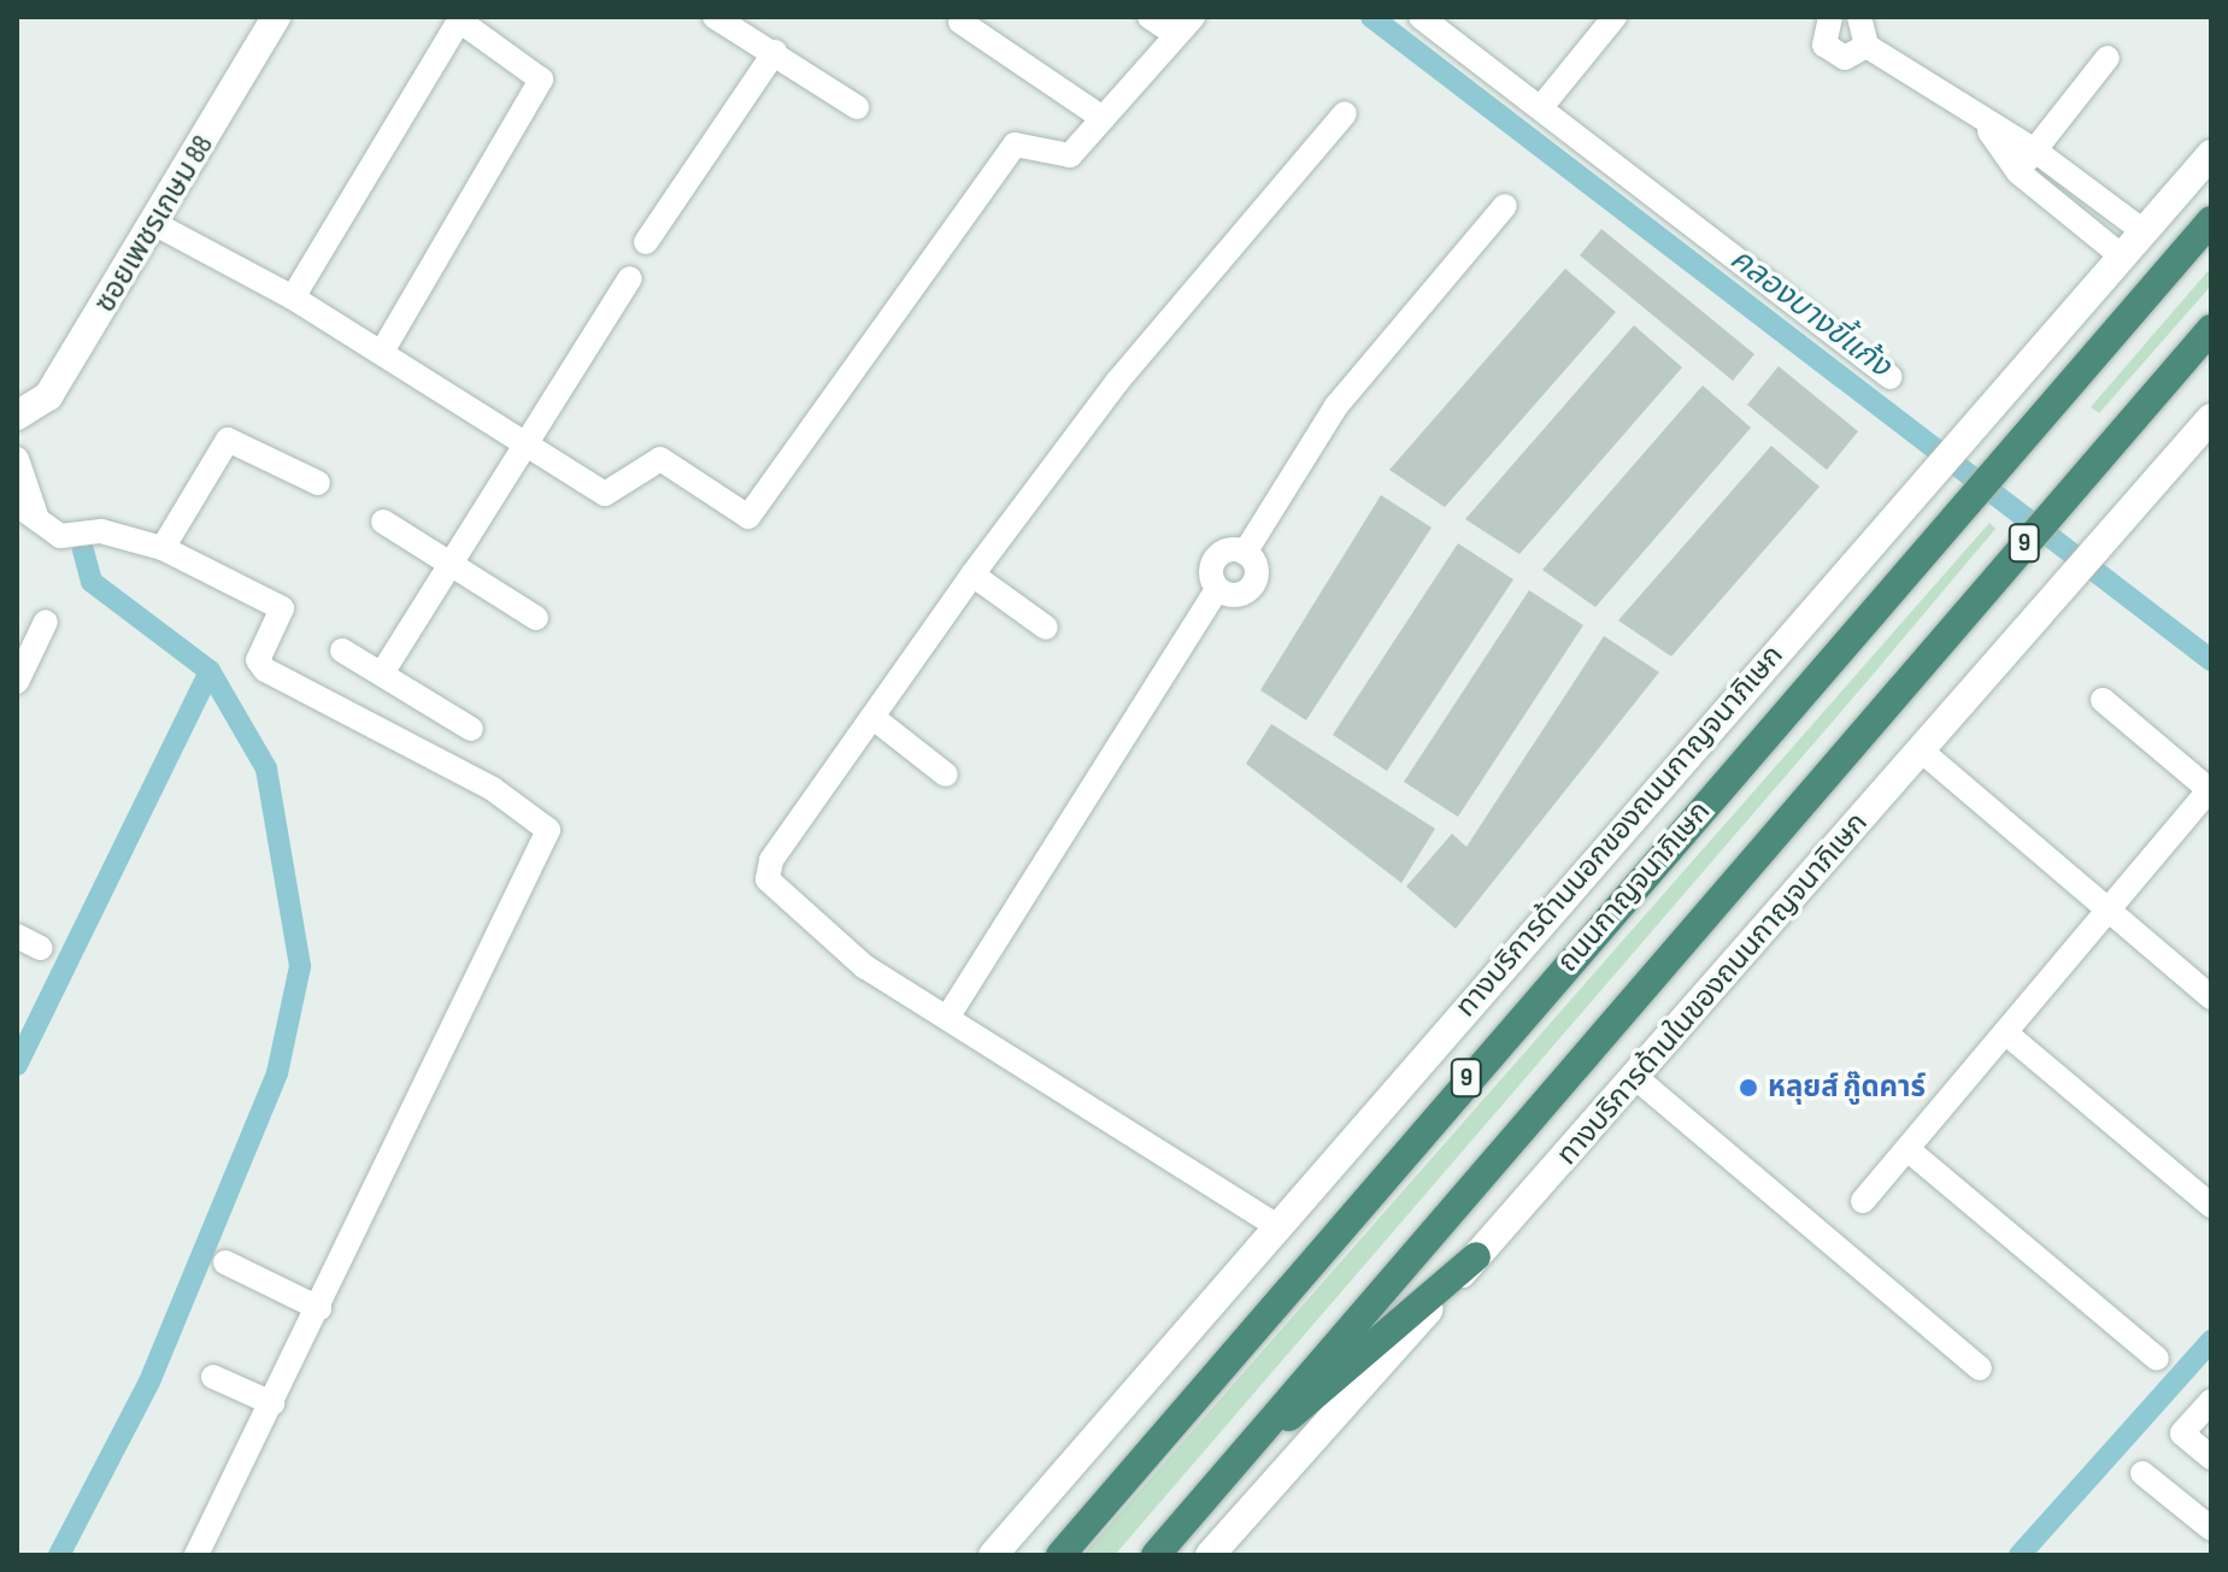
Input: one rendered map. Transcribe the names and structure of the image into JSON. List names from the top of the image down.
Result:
{
  "streets": {
    "highway": ["9", "ถนนกาญจนาภิเษก"],
    "main road": ["ซอยเพชรเกษม 88", "ทางบริการด้านนอกของถนนกาญจนาภิเษก", "ทางบริการด้านในของถนนกาญจนาภิเษก"]
  },
  "water": ["คลองบางขี้แก้ง"],
  "places": ["หลุยส์ กู๊ดคาร์"]
}
